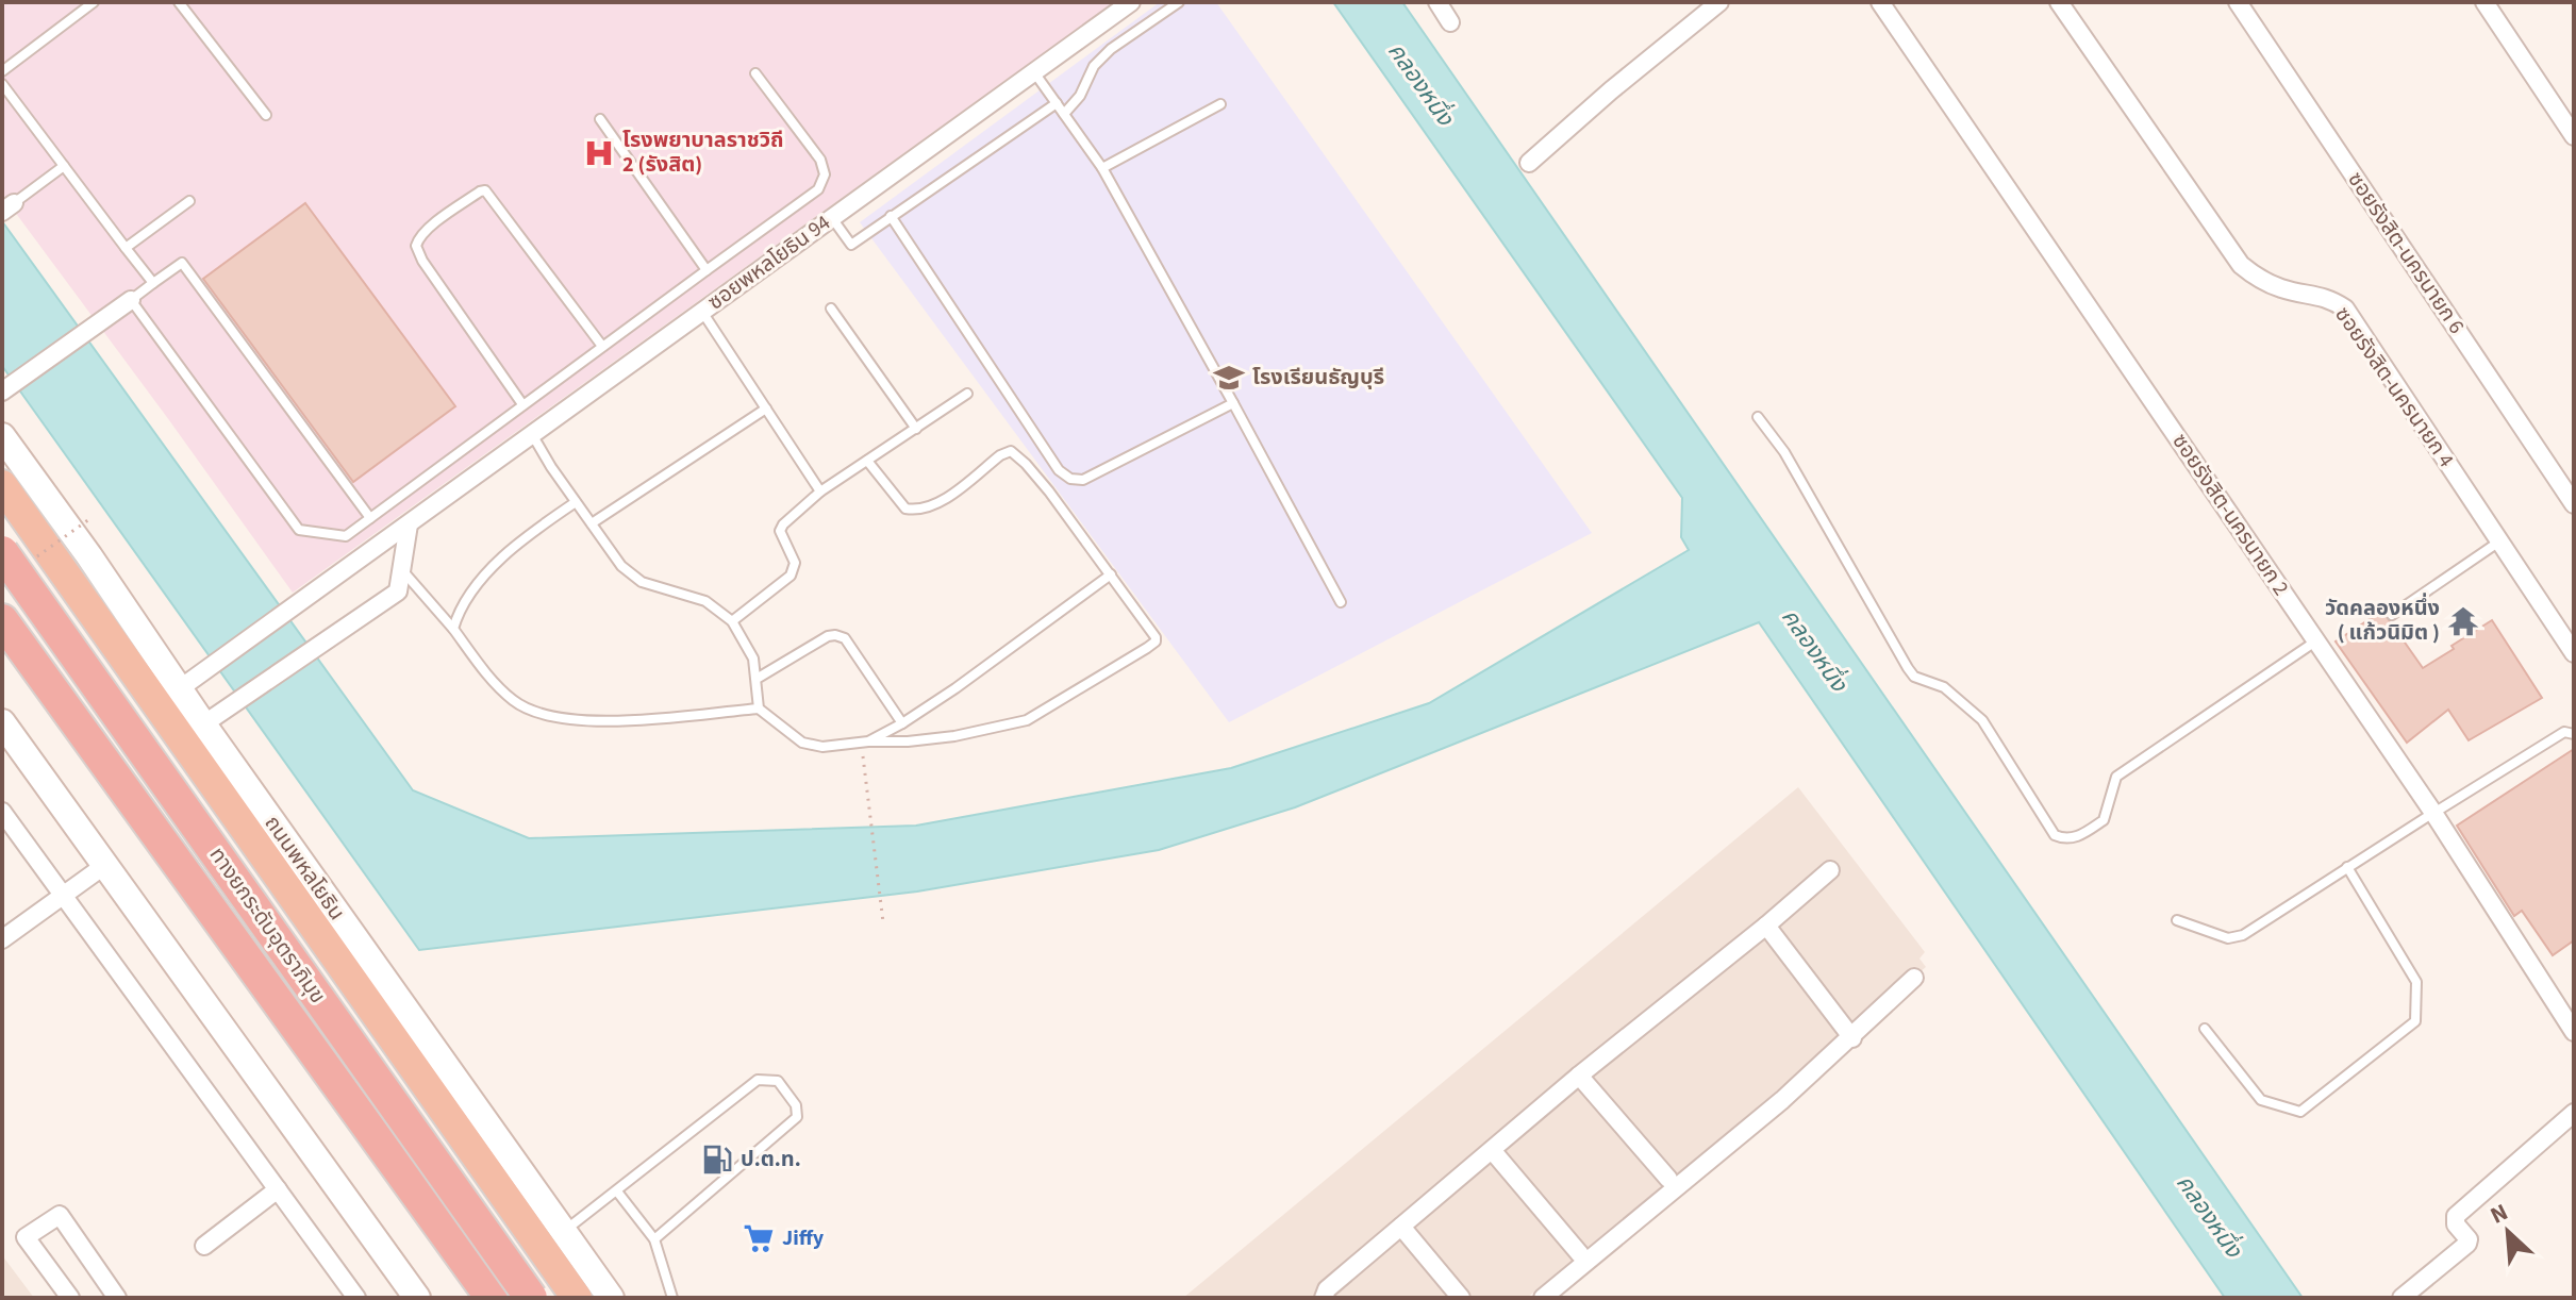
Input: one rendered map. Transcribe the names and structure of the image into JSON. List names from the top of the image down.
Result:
{
  "streets": {
    "highway": ["ถนนพหลโยธิน", "ทางยกระดับอุตราภิมุข"],
    "street": [
      "ซอยรังสิต-นครนายก 6",
      "ซอยพหลโยธิน 94",
      "ซอยรังสิต-นครนายก 4",
      "ซอยรังสิต-นครนายก 2"
    ]
  },
  "crossings": [
    ["ซอยพหลโยธิน 94", "ถนนพหลโยธิน"]
  ],
  "water": ["คลองหนึ่ง"],
  "places": {
    "hospital": ["โรงพยาบาลราชวิถี 2 (รังสิต)"],
    "school or university": ["โรงเรียนธัญบุรี"],
    "temple": ["วัดคลองหนึ่ง ( แก้วนิมิต )"],
    "fuel station": ["ป.ต.ท."],
    "supermarket": ["Jiffy"]
  },
  "north": "top left"
}
